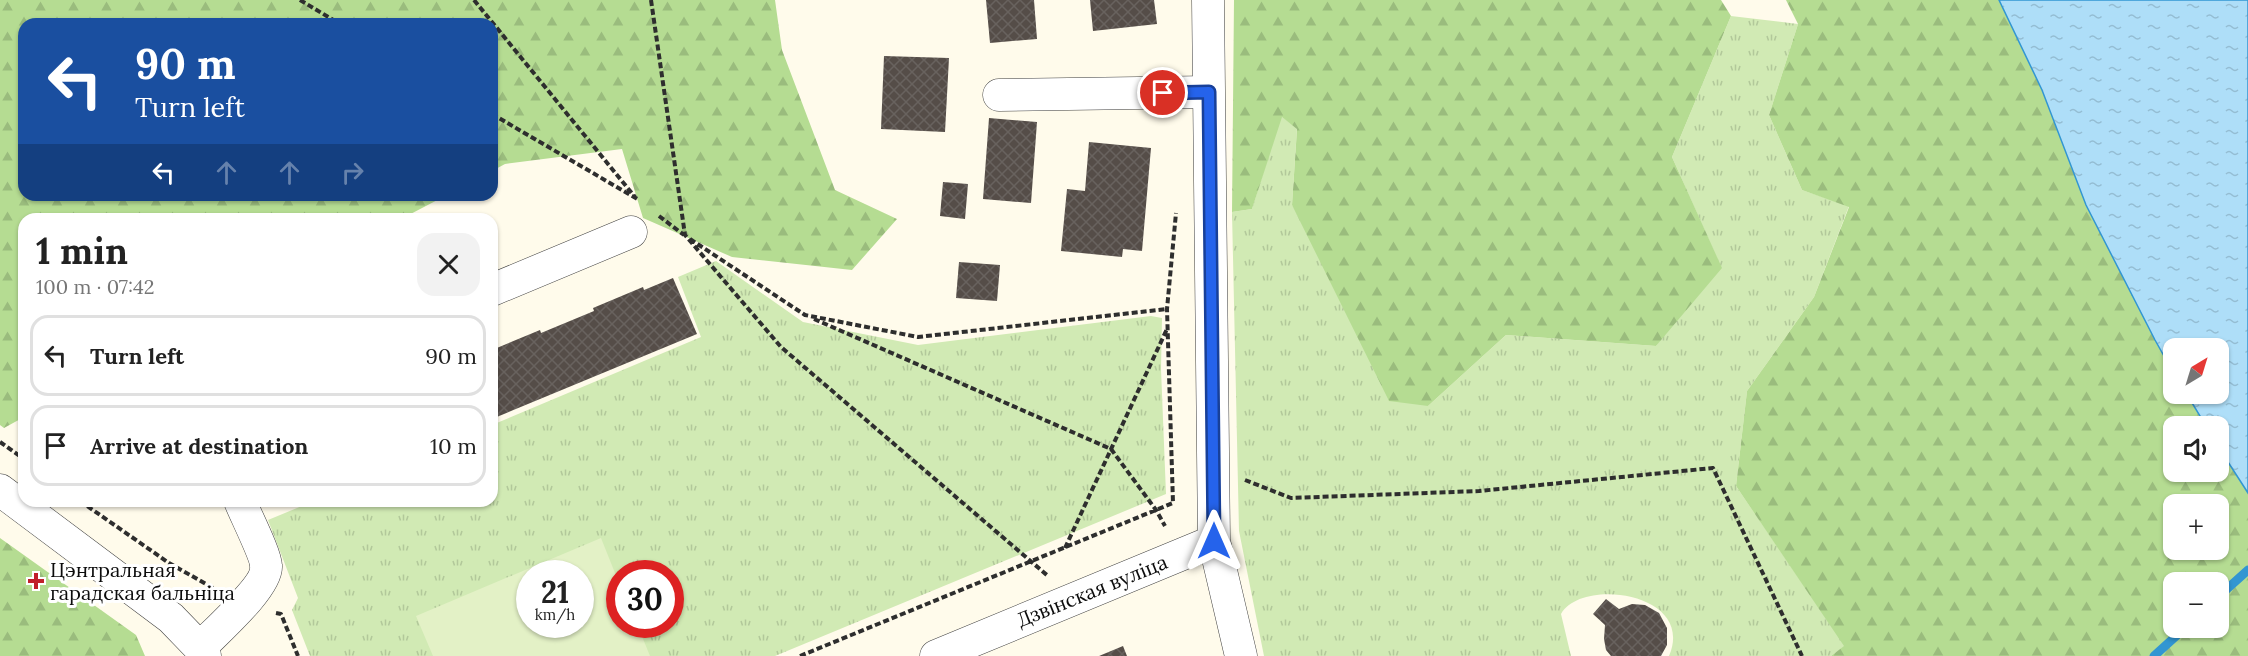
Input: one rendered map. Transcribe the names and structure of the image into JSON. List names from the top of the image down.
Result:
{
  "streets": {
    "street": ["Дзвінская вуліца"]
  },
  "places": {
    "health": ["Цэнтральная гарадская бальніца"]
  },
  "north": "top right",
  "page": {
    "turn": ["90 m", "Turn left"],
    "heading": ["1 min", "100 m · 07:42"],
    "list": [
      {
        "name": "Turn left",
        "value": "90 m"
      },
      {
        "name": "Arrive at destination",
        "value": "10 m"
      }
    ],
    "map_buttons": ["+", "−"],
    "speed": "21 km/h",
    "limit": "30"
  }
}
